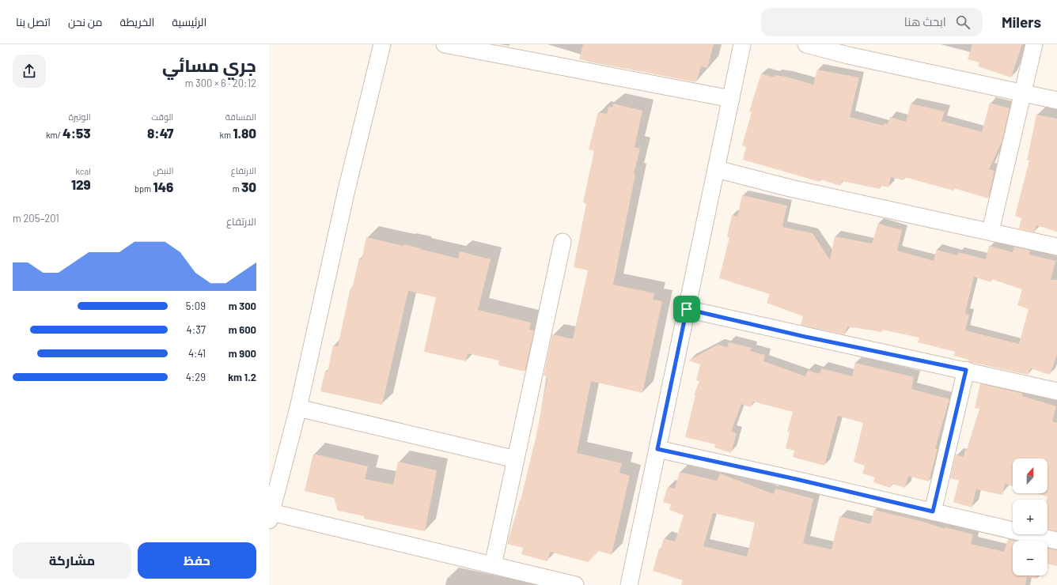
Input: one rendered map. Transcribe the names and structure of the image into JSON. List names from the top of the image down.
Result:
{
  "north": "top",
  "page": {
    "header": "Milers",
    "search": "ابحث هنا",
    "nav": [
      "الرئيسية",
      "الخريطة",
      "من نحن",
      "اتصل بنا"
    ],
    "heading": ["جري مسائي", "20:12 · 6 × 300 m"],
    "stats": [
      ["المسافة", "1.80 km"],
      ["الوقت", "8:47"],
      ["الوتيرة", "4:53 /km"],
      ["الارتفاع", "30 m"],
      ["النبض", "146 bpm"],
      ["kcal", "129"]
    ],
    "chart": ["الارتفاع", "201–205 m"],
    "list": [
      {
        "name": "300 m",
        "note": "5:09"
      },
      {
        "name": "600 m",
        "note": "4:37"
      },
      {
        "name": "900 m",
        "note": "4:41"
      },
      {
        "name": "1.2 km",
        "note": "4:29"
      }
    ],
    "map_buttons": ["+", "−"],
    "buttons": ["حفظ", "مشاركة"]
  }
}
